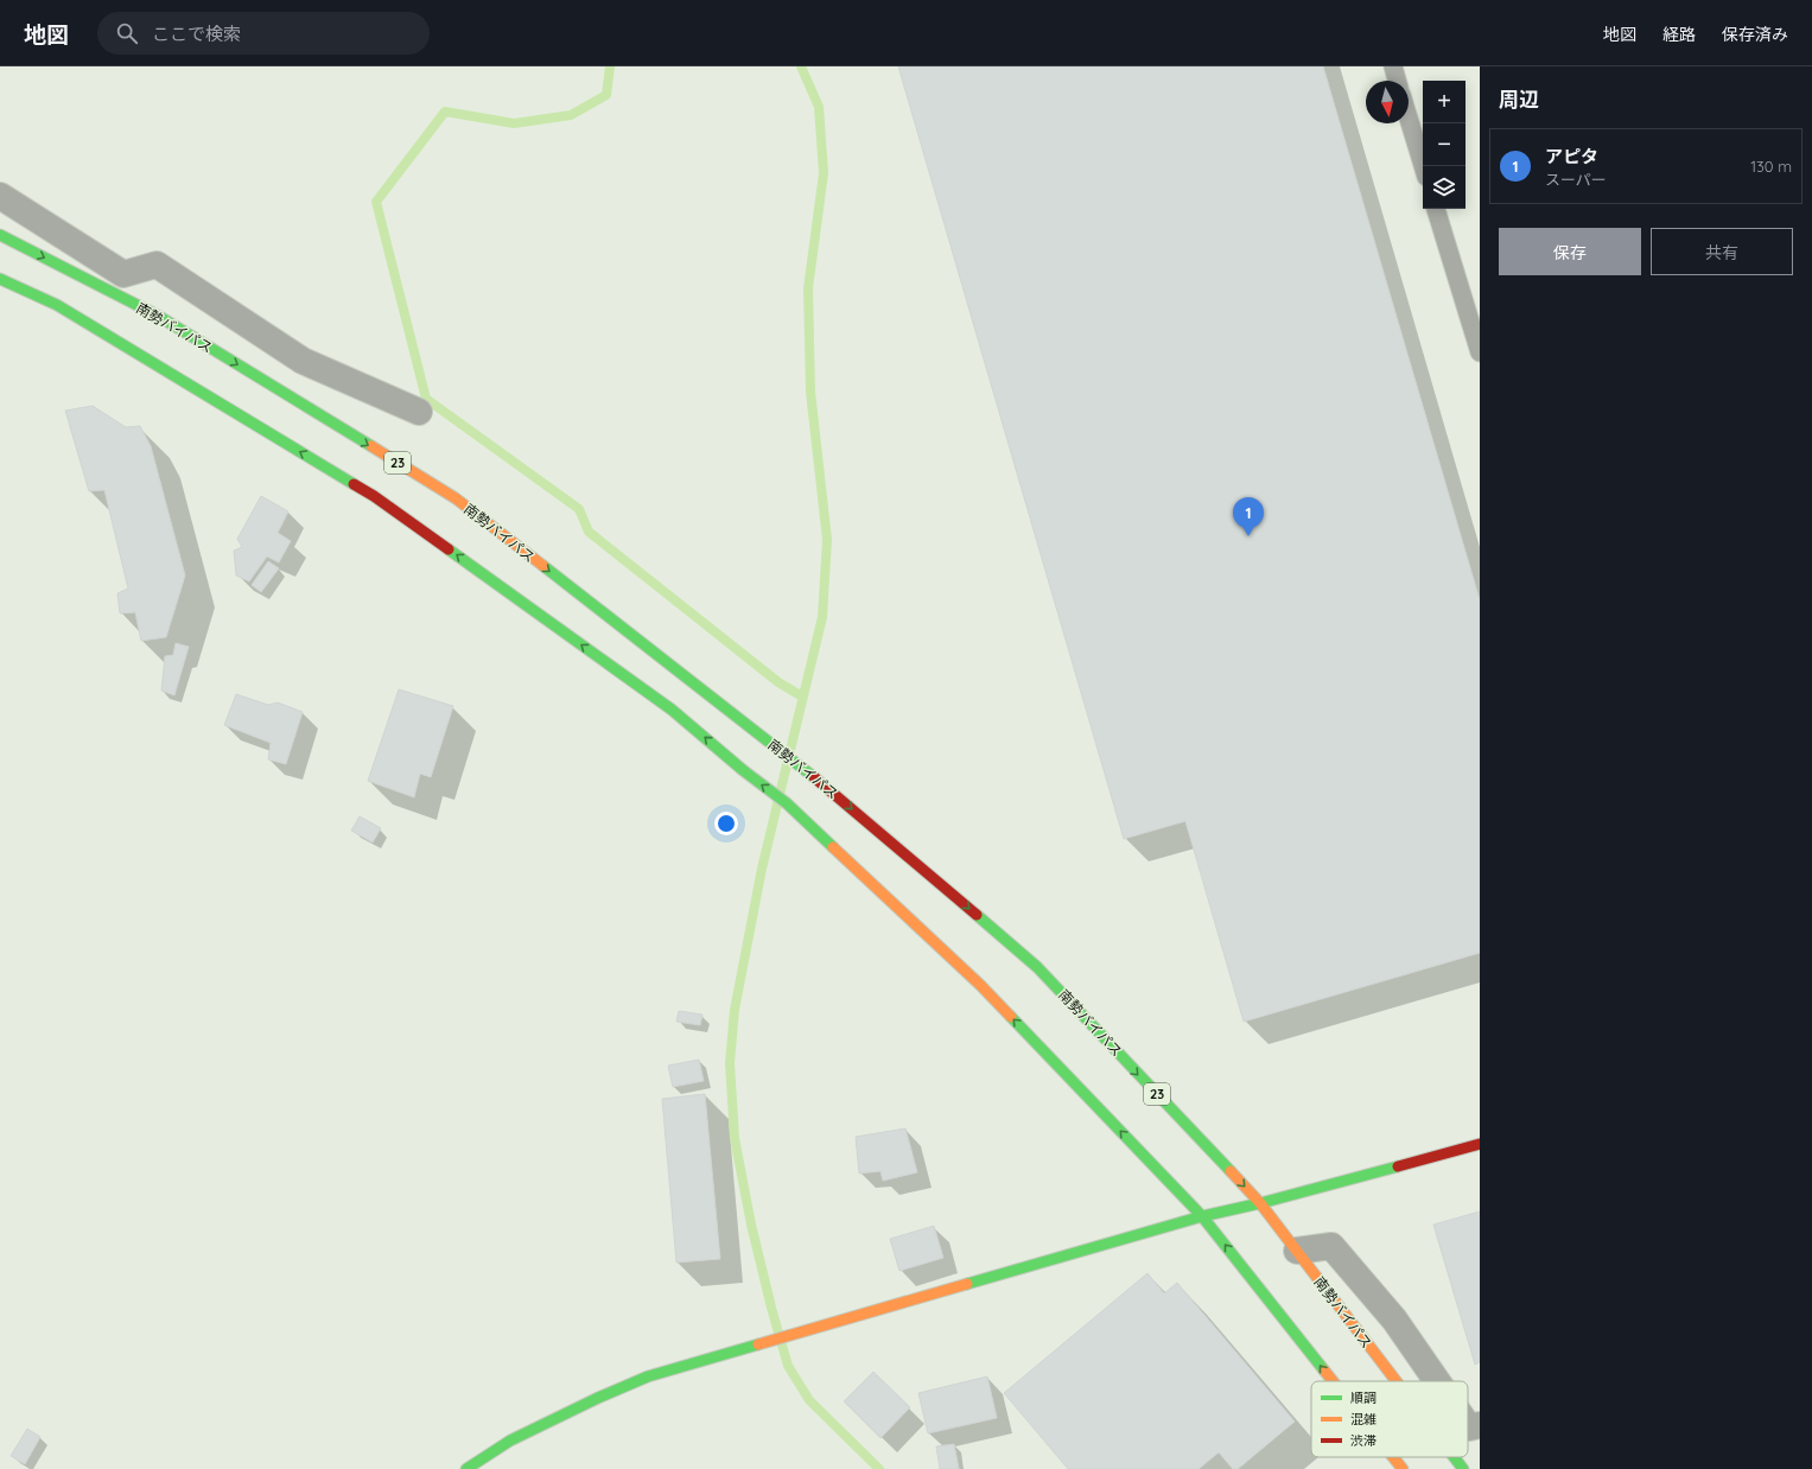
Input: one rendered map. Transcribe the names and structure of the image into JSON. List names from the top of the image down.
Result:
{
  "streets": {
    "main road": ["南勢バイパス", "23"]
  },
  "legend": ["順調", "混雑", "渋滞"],
  "north": "bottom",
  "page": {
    "header": "地図",
    "search": "ここで検索",
    "nav": ["地図", "経路", "保存済み"],
    "heading": "周辺",
    "map_buttons": ["+", "−"],
    "list": [
      {
        "mark": "1",
        "name": "アピタ",
        "note": "スーパー",
        "value": "130 m"
      }
    ],
    "buttons": ["保存", "共有"],
    "pins": "1"
  }
}
